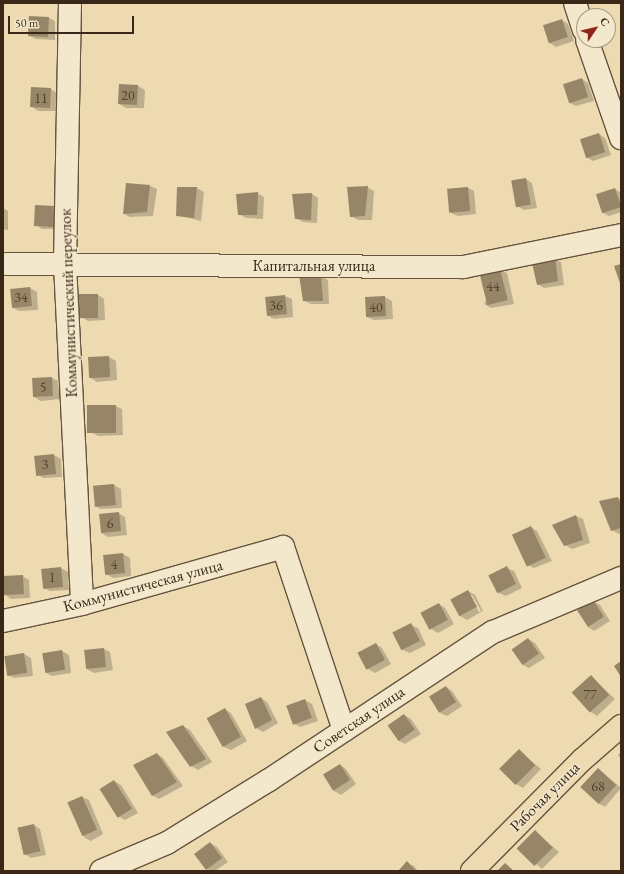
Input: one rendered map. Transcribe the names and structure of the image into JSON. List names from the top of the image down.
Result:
{
  "streets": {
    "main road": ["Рабочая улица"],
    "street": [
      "Капитальная улица",
      "Коммунистический переулок",
      "Коммунистическая улица",
      "Советская улица"
    ]
  },
  "crossings": [
    ["Капитальная улица", "Коммунистический переулок"],
    ["Коммунистический переулок", "Коммунистическая улица"],
    ["Коммунистическая улица", "Советская улица"]
  ],
  "house_numbers": [
    "20",
    "11",
    "44",
    "34",
    "36",
    "40",
    "5",
    "3",
    "6",
    "4",
    "1",
    "77",
    "68"
  ],
  "scale_bar": "50 m",
  "north": "top right"
}
